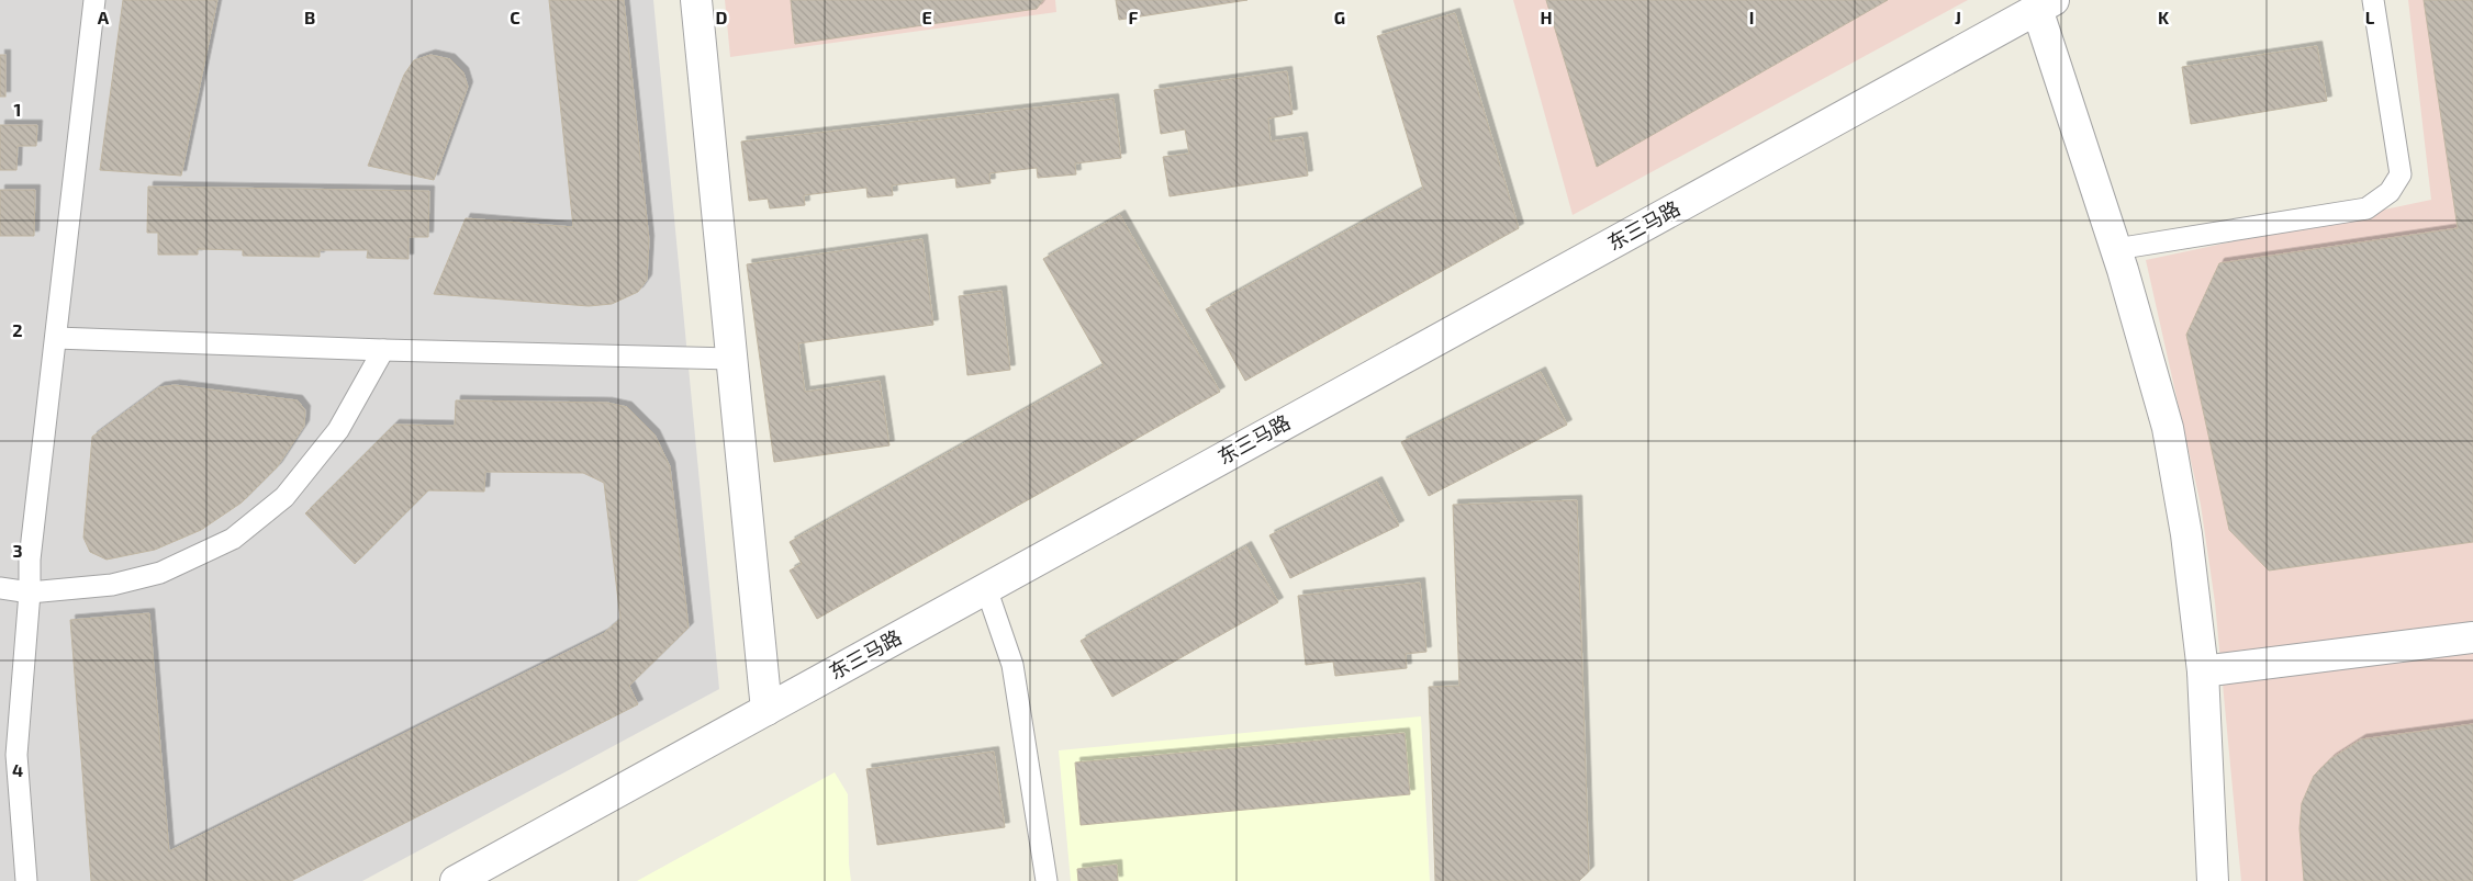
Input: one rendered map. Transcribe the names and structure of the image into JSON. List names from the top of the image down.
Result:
{
  "streets": {
    "street": ["东三马路"]
  },
  "grid": {
    "columns": [
      "A",
      "B",
      "C",
      "D",
      "E",
      "F",
      "G",
      "H",
      "I",
      "J",
      "K",
      "L"
    ],
    "rows": [
      "1",
      "2",
      "3",
      "4"
    ]
  }
}
